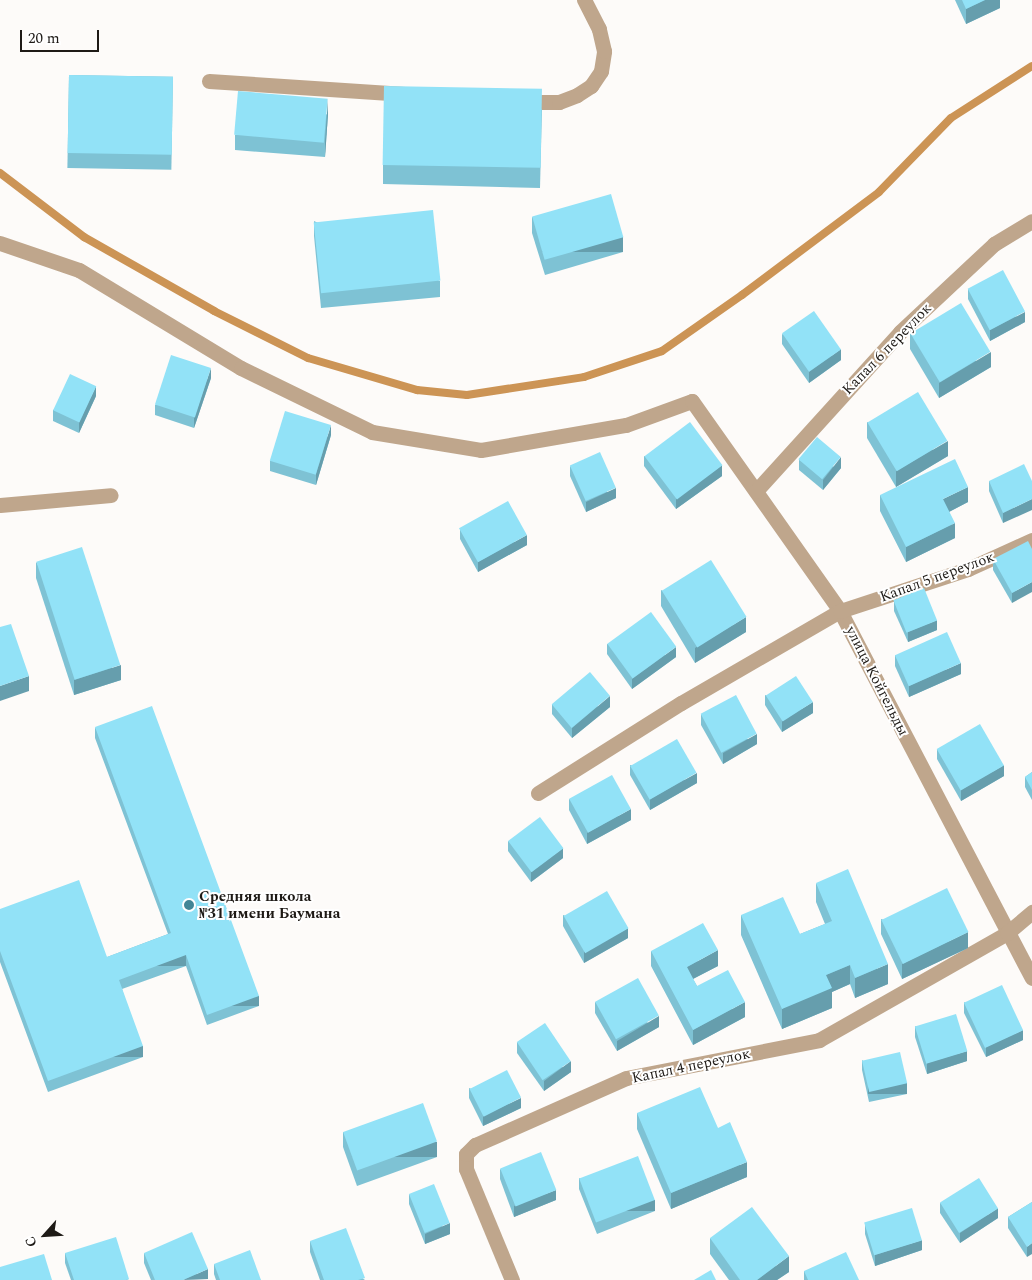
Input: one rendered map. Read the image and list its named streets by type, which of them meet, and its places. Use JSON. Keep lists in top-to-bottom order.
{
  "streets": {
    "street": [
      "Капал 6 переулок",
      "Капал 5 переулок",
      "улица Койгельды",
      "Капал 4 переулок"
    ]
  },
  "crossings": [
    ["Капал 6 переулок", "улица Койгельды"],
    ["Капал 5 переулок", "улица Койгельды"],
    ["улица Койгельды", "Капал 4 переулок"]
  ],
  "places": ["Средняя школа №31 имени Баумана"],
  "scale_bar": "20 m",
  "north": "bottom left"
}
